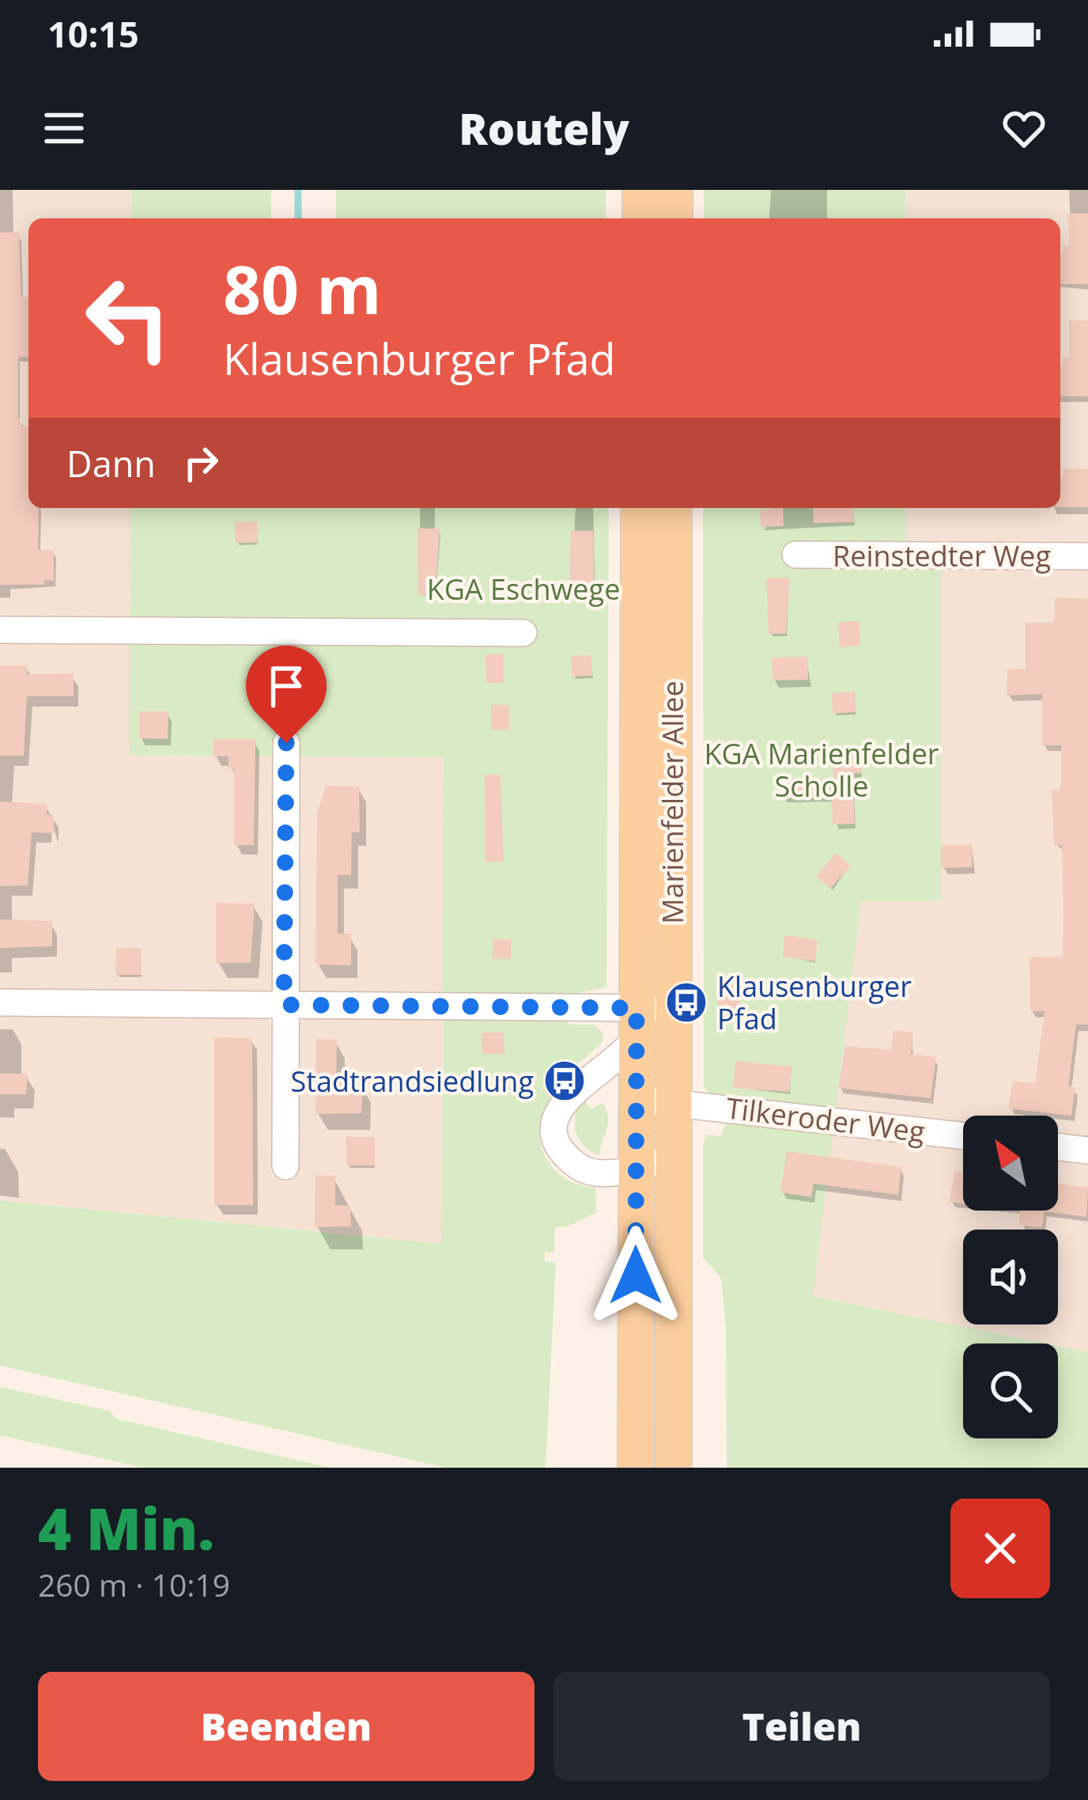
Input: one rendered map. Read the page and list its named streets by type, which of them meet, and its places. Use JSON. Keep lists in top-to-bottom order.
{
  "streets": {
    "main road": ["Marienfelder Allee"],
    "street": ["Reinstedter Weg", "Tilkeroder Weg"]
  },
  "crossings": [
    ["Marienfelder Allee", "Tilkeroder Weg"]
  ],
  "parks": ["KGA Eschwege", "KGA Marienfelder Scholle"],
  "places": {
    "bus stop": ["Klausenburger Pfad", "Stadtrandsiedlung"]
  },
  "north": "top left",
  "page": {
    "status": "10:15",
    "header": "Routely",
    "turn": ["80 m", "Klausenburger Pfad"],
    "then": "Dann",
    "heading": ["4 Min.", "260 m · 10:19"],
    "buttons": ["Beenden", "Teilen"]
  }
}
